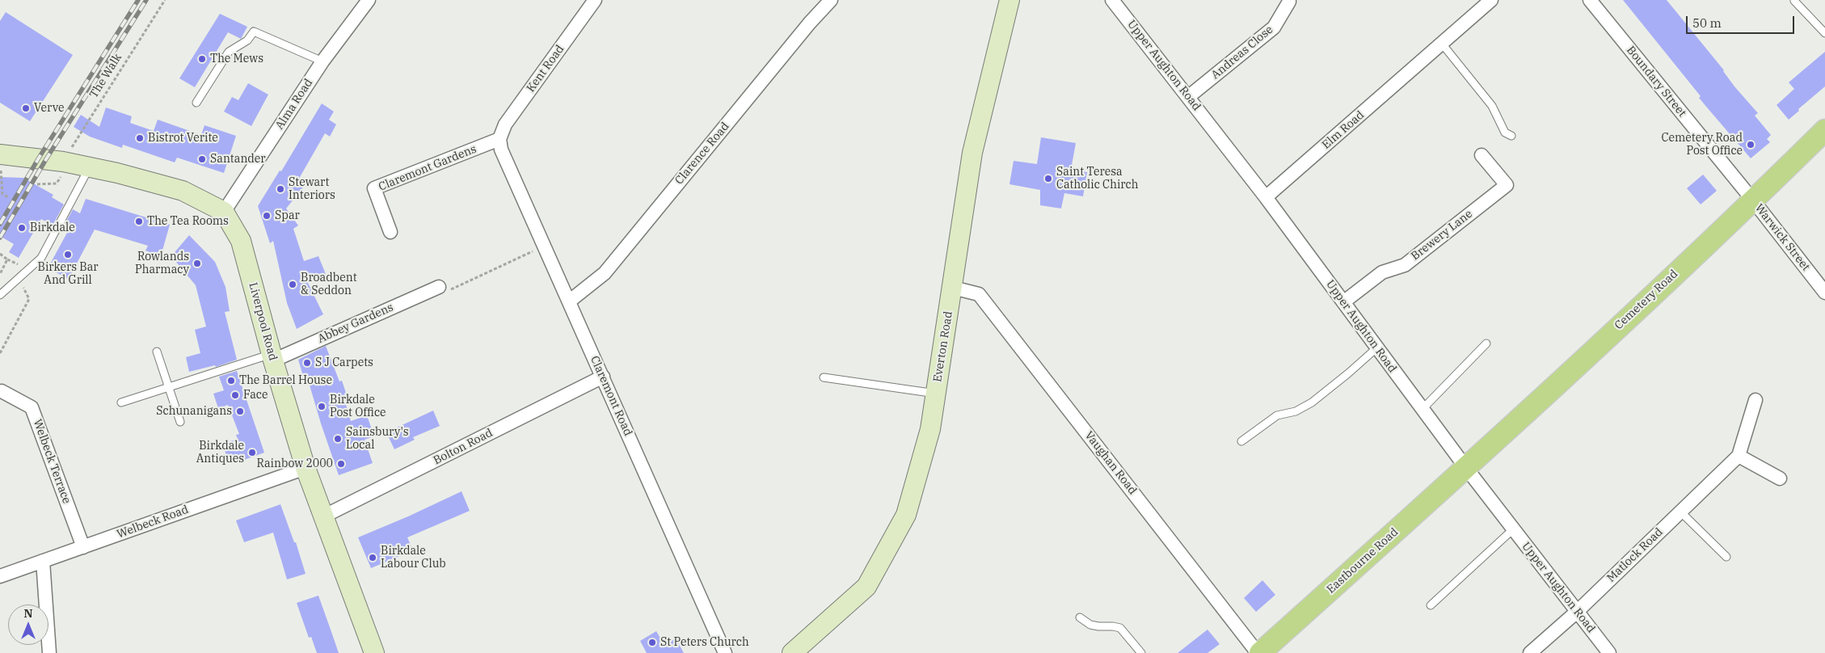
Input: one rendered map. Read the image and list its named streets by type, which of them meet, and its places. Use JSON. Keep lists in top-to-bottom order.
{
  "streets": {
    "main road": [
      "Cemetery Road",
      "Liverpool Road",
      "Everton Road",
      "Eastbourne Road"
    ],
    "street": [
      "Andreas Close",
      "Upper Aughton Road",
      "Kent Road",
      "Boundary Street",
      "Alma Road",
      "Elm Road",
      "Clarence Road",
      "Claremont Gardens",
      "Brewery Lane",
      "Warwick Street",
      "Abbey Gardens",
      "Claremont Road",
      "Bolton Road",
      "Welbeck Terrace",
      "Vaughan Road",
      "Welbeck Road",
      "Matlock Road"
    ],
    "path": ["The Walk"]
  },
  "crossings": [
    ["Andreas Close", "Upper Aughton Road"],
    ["Upper Aughton Road", "Elm Road"],
    ["Upper Aughton Road", "Brewery Lane"],
    ["Upper Aughton Road", "Cemetery Road"],
    ["Upper Aughton Road", "Matlock Road"],
    ["Upper Aughton Road", "Eastbourne Road"],
    ["Kent Road", "Claremont Gardens"],
    ["Kent Road", "Claremont Road"],
    ["Boundary Street", "Warwick Street"],
    ["Boundary Street", "Cemetery Road"],
    ["Alma Road", "Liverpool Road"],
    ["Clarence Road", "Claremont Road"],
    ["Claremont Gardens", "Claremont Road"],
    ["Warwick Street", "Cemetery Road"],
    ["Cemetery Road", "Eastbourne Road"],
    ["Liverpool Road", "Abbey Gardens"],
    ["Liverpool Road", "Bolton Road"],
    ["Liverpool Road", "Welbeck Road"],
    ["Everton Road", "Vaughan Road"],
    ["Claremont Road", "Bolton Road"],
    ["Welbeck Terrace", "Welbeck Road"],
    ["Vaughan Road", "Eastbourne Road"]
  ],
  "places": [
    "The Mews",
    "Verve",
    "Bistrot Verite",
    "Cemetery Road Post Office",
    "Santander",
    "Saint Teresa Catholic Chirch",
    "Stewart Interiors",
    "Spar",
    "The Tea Rooms",
    "Birkdale",
    "Birkers Bar And Grill",
    "Rowlands Pharmacy",
    "Broadbent & Seddon",
    "S J Carpets",
    "The Barrel House",
    "Face",
    "Birkdale Post Office",
    "Schunanigans",
    "Sainsbury's Local",
    "Birkdale Antiques",
    "Rainbow 2000",
    "Birkdale Labour Club",
    "St Peters Church"
  ],
  "scale_bar": "50 m",
  "north": "top"
}
